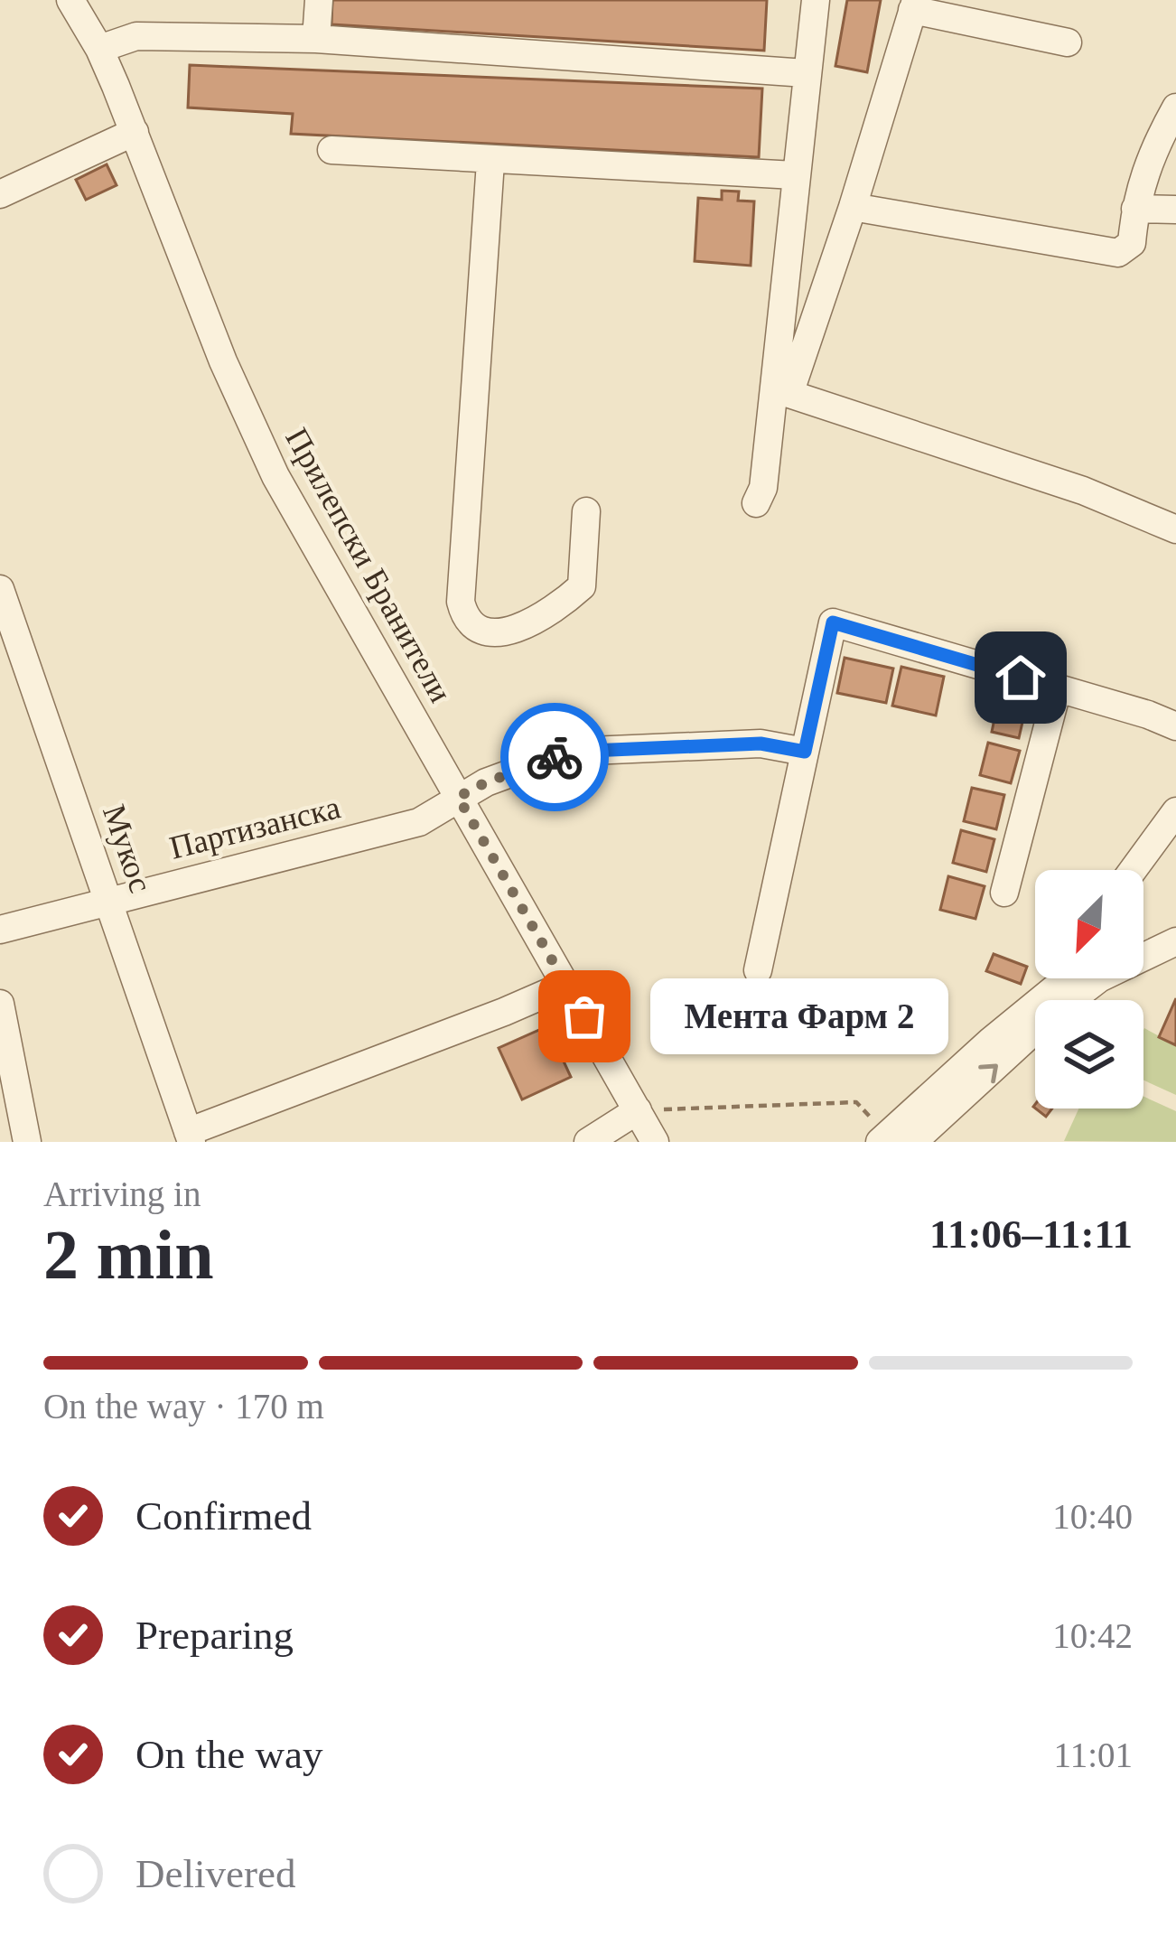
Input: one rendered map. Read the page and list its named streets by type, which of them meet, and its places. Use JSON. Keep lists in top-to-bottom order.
{
  "streets": {
    "street": ["Прилепски Бранители", "Партизанска", "Мукос"]
  },
  "crossings": [
    ["Прилепски Бранители", "Партизанска"],
    ["Прилепски Бранители", "Мукос"],
    ["Партизанска", "Мукос"]
  ],
  "places": ["Мента Фарм 2"],
  "north": "bottom left",
  "page": {
    "bubble": "Мента Фарм 2",
    "heading": ["2 min", "Arriving in", "11:06–11:11"],
    "bar": "On the way · 170 m",
    "list": [
      ["Confirmed", "10:40"],
      ["Preparing", "10:42"],
      ["On the way", "11:01"],
      "Delivered"
    ]
  }
}
